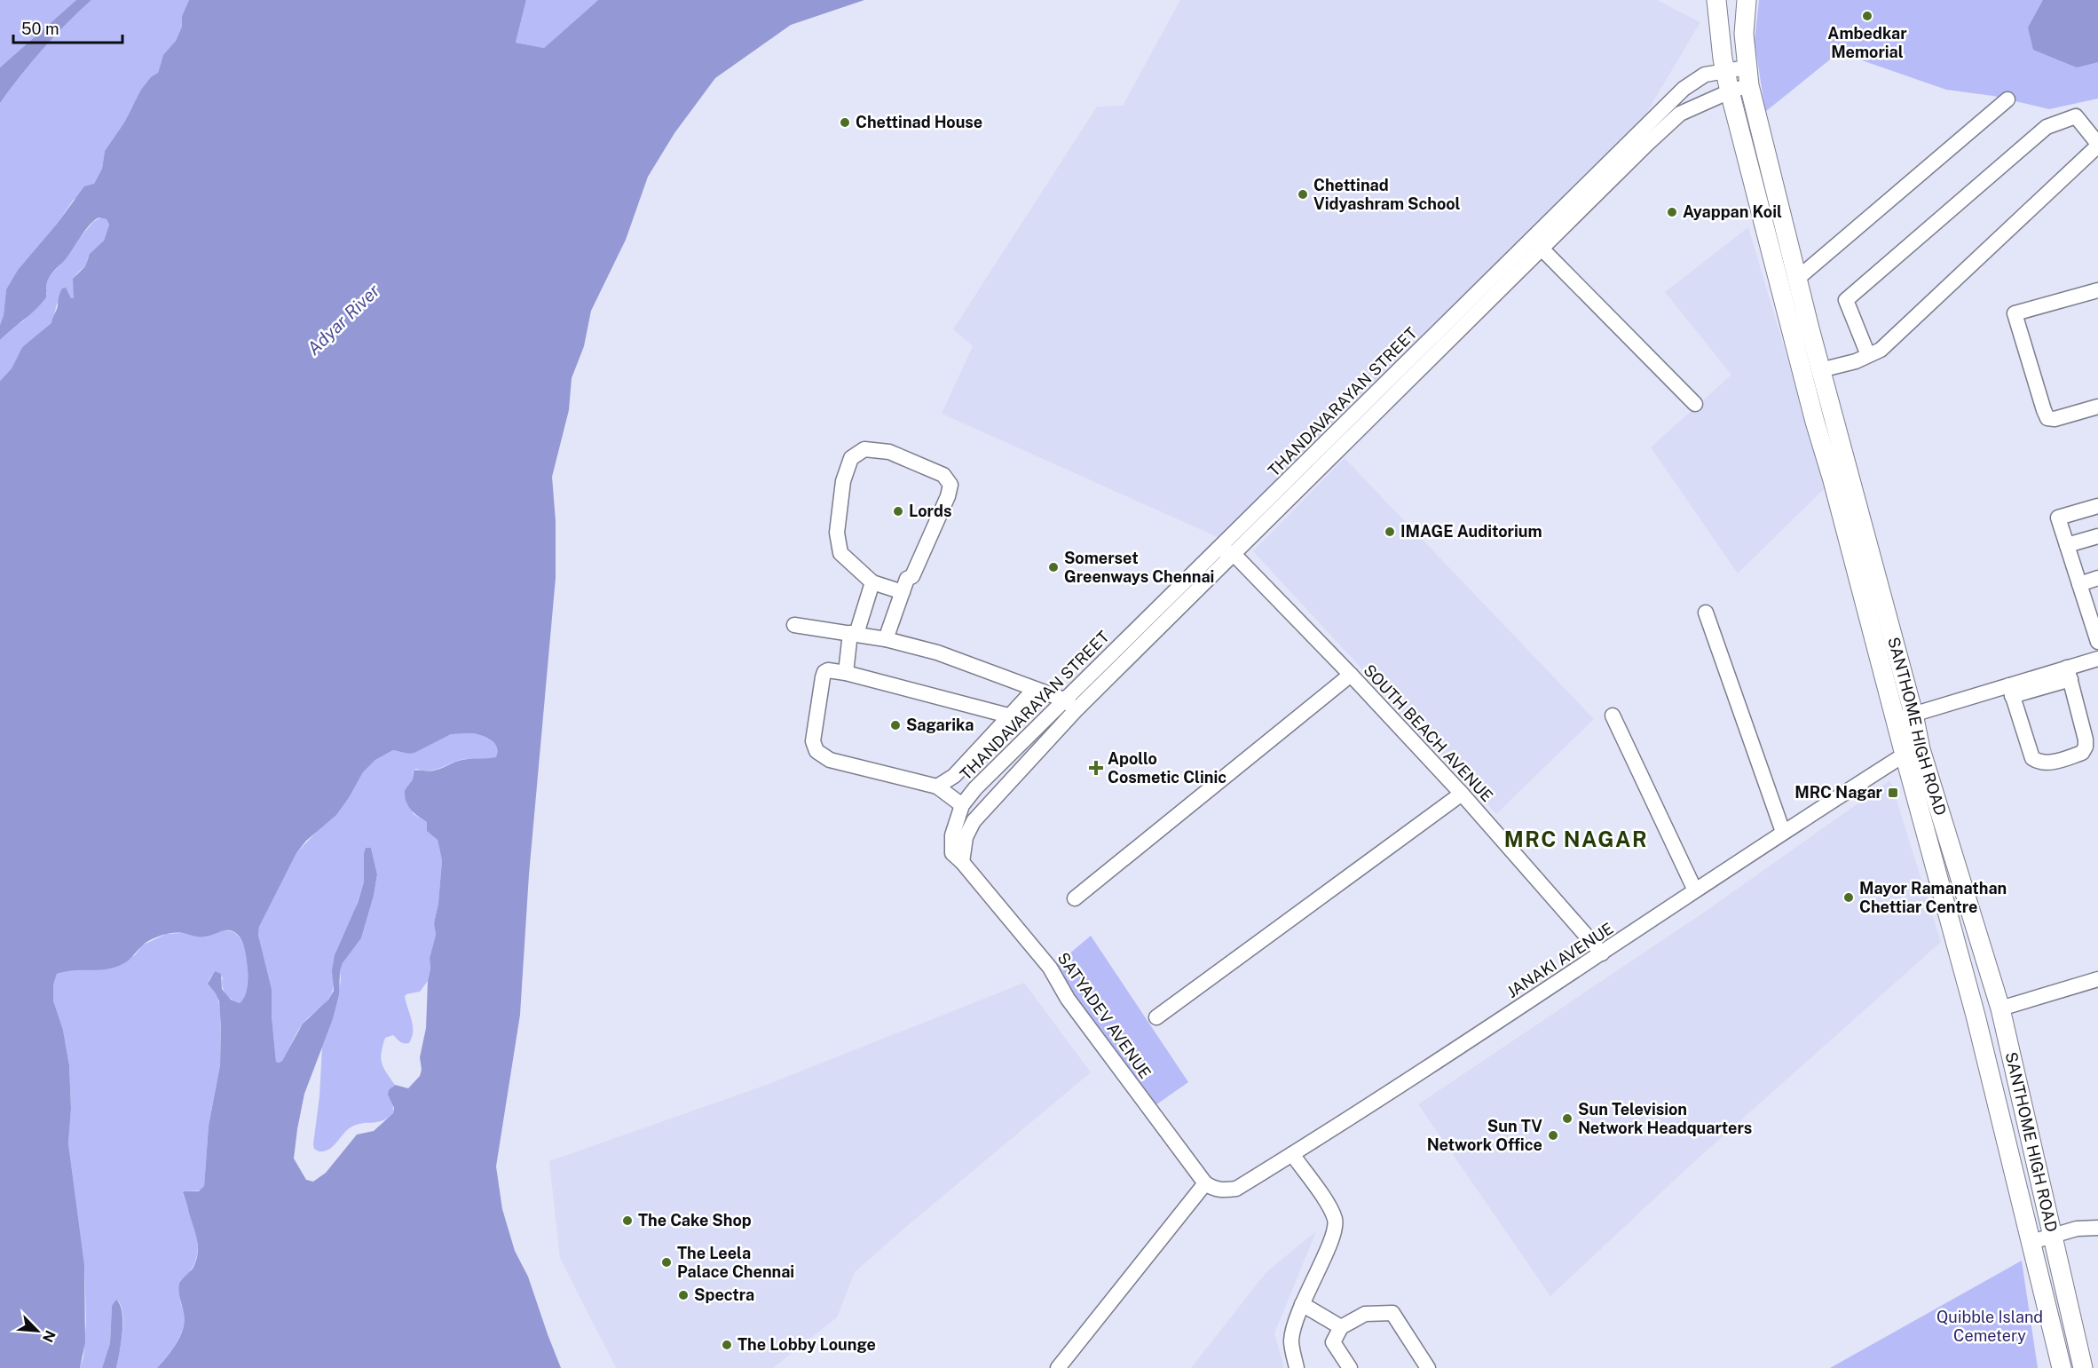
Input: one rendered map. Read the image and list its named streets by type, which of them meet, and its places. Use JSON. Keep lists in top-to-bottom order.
{
  "streets": {
    "main road": ["SANTHOME HIGH ROAD"],
    "street": [
      "THANDAVARAYAN STREET",
      "SOUTH BEACH AVENUE",
      "JANAKI AVENUE",
      "SATYADEV AVENUE"
    ]
  },
  "crossings": [
    ["THANDAVARAYAN STREET", "SANTHOME HIGH ROAD"],
    ["THANDAVARAYAN STREET", "SOUTH BEACH AVENUE"],
    ["THANDAVARAYAN STREET", "SATYADEV AVENUE"],
    ["SANTHOME HIGH ROAD", "JANAKI AVENUE"],
    ["SOUTH BEACH AVENUE", "JANAKI AVENUE"],
    ["JANAKI AVENUE", "SATYADEV AVENUE"]
  ],
  "districts": ["MRC NAGAR"],
  "water": ["Adyar River"],
  "parks": ["Quibble Island Cemetery"],
  "places": {
    "other": [
      "Ambedkar Memorial",
      "Chettinad House",
      "Chettinad Vidyashram School",
      "Ayappan Koil",
      "Lords",
      "IMAGE Auditorium",
      "Somerset Greenways Chennai",
      "Sagarika",
      "Mayor Ramanathan Chettiar Centre",
      "Sun Television Network Headquarters",
      "Sun TV Network Office",
      "The Cake Shop",
      "The Leela Palace Chennai",
      "Spectra",
      "The Lobby Lounge"
    ],
    "health": ["Apollo Cosmetic Clinic"],
    "transit": ["MRC Nagar"]
  },
  "scale_bar": "50 m",
  "north": "bottom right"
}
